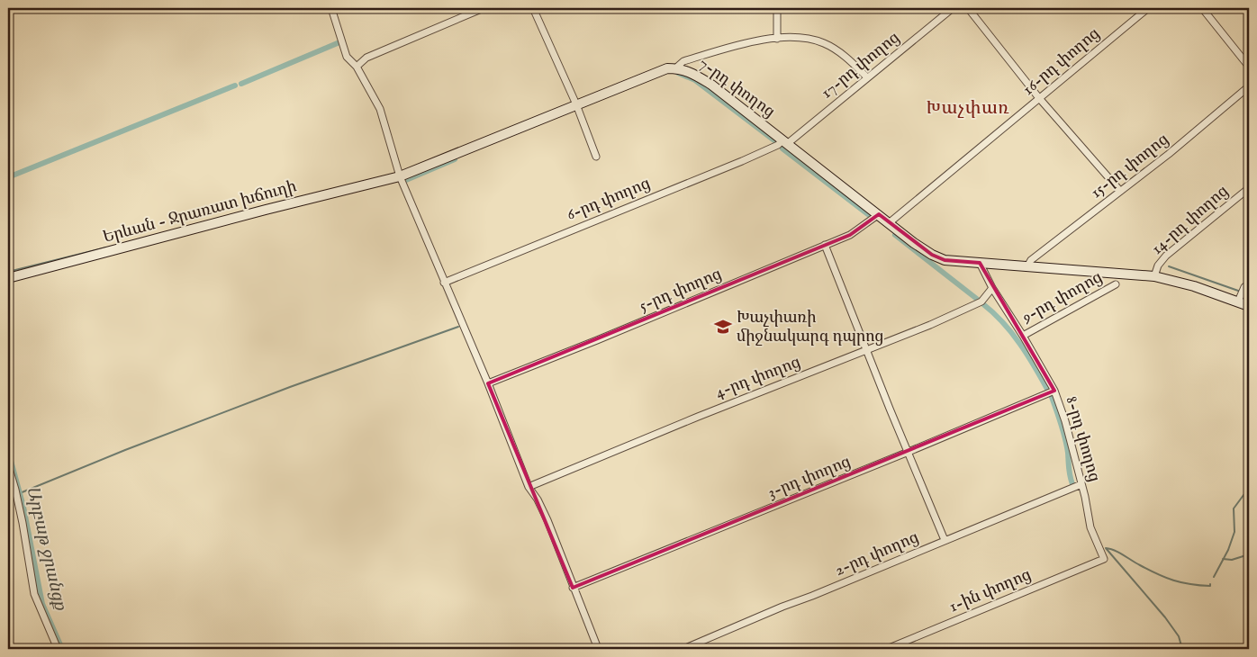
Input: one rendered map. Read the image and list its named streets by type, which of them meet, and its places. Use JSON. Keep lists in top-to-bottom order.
{
  "streets": {
    "main road": ["7-րդ փողոց", "Երևան - Ջրառատ խճուղի"],
    "street": [
      "16-րդ փողոց",
      "17-րդ փողոց",
      "15-րդ փողոց",
      "6-րդ փողոց",
      "14-րդ փողոց",
      "5-րդ փողոց",
      "9-րդ փողոց",
      "4-րդ փողոց",
      "8-րդ փողոց",
      "3-րդ փողոց",
      "2-րդ փողոց",
      "1-ին փողոց"
    ]
  },
  "crossings": [
    ["16-րդ փողոց", "7-րդ փողոց"],
    ["17-րդ փողոց", "7-րդ փողոց"],
    ["17-րդ փողոց", "6-րդ փողոց"],
    ["7-րդ փողոց", "6-րդ փողոց"],
    ["7-րդ փողոց", "Երևան - Ջրառատ խճուղի"],
    ["7-րդ փողոց", "5-րդ փողոց"],
    ["7-րդ փողոց", "8-րդ փողոց"],
    ["9-րդ փողոց", "8-րդ փողոց"],
    ["4-րդ փողոց", "8-րդ փողոց"],
    ["8-րդ փողոց", "3-րդ փողոց"],
    ["8-րդ փողոց", "2-րդ փողոց"],
    ["8-րդ փողոց", "1-ին փողոց"]
  ],
  "districts": ["Խաչփառ"],
  "water": ["Արբաթ ջրանցք"],
  "places": {
    "school or university": ["Խաչփառի միջնակարգ դպրոց"]
  }
}
